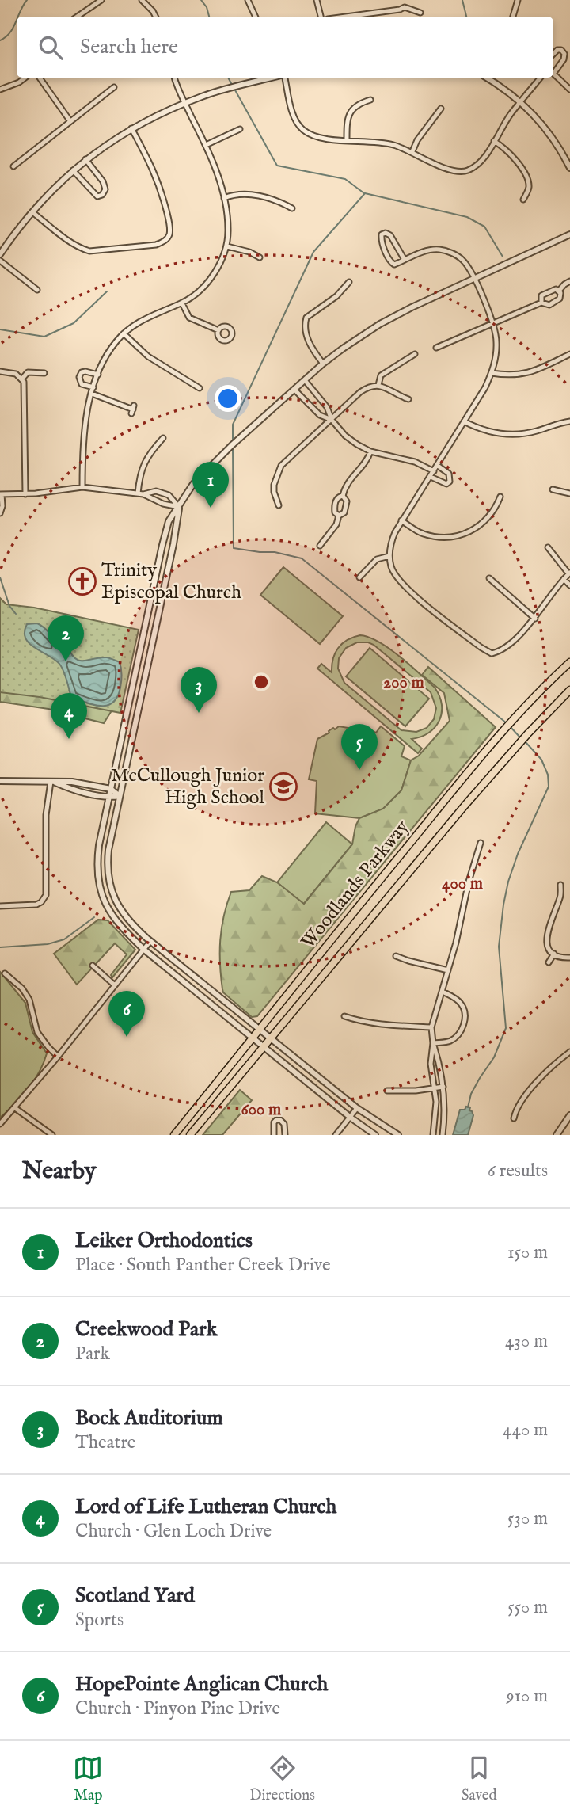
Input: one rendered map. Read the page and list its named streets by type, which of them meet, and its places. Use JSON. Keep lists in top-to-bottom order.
{
  "streets": {
    "main road": ["Woodlands Parkway"]
  },
  "places": {
    "church": ["Trinity Episcopal Church"],
    "school or university": ["McCullough Junior High School"]
  },
  "page": {
    "search": "Search here",
    "pins": [
      "1",
      "2",
      "3",
      "4",
      "5",
      "6"
    ],
    "heading": ["Nearby", "6 results"],
    "list": [
      {
        "mark": "1",
        "name": "Leiker Orthodontics",
        "note": "Place · South Panther Creek Drive",
        "value": "150 m"
      },
      {
        "mark": "2",
        "name": "Creekwood Park",
        "note": "Park",
        "value": "430 m"
      },
      {
        "mark": "3",
        "name": "Bock Auditorium",
        "note": "Theatre",
        "value": "440 m"
      },
      {
        "mark": "4",
        "name": "Lord of Life Lutheran Church",
        "note": "Church · Glen Loch Drive",
        "value": "530 m"
      },
      {
        "mark": "5",
        "name": "Scotland Yard",
        "note": "Sports",
        "value": "550 m"
      },
      {
        "mark": "6",
        "name": "HopePointe Anglican Church",
        "note": "Church · Pinyon Pine Drive",
        "value": "910 m"
      }
    ],
    "nav": ["Map", "Directions", "Saved"]
  },
  "rings": ["200 m", "400 m", "600 m"]
}
